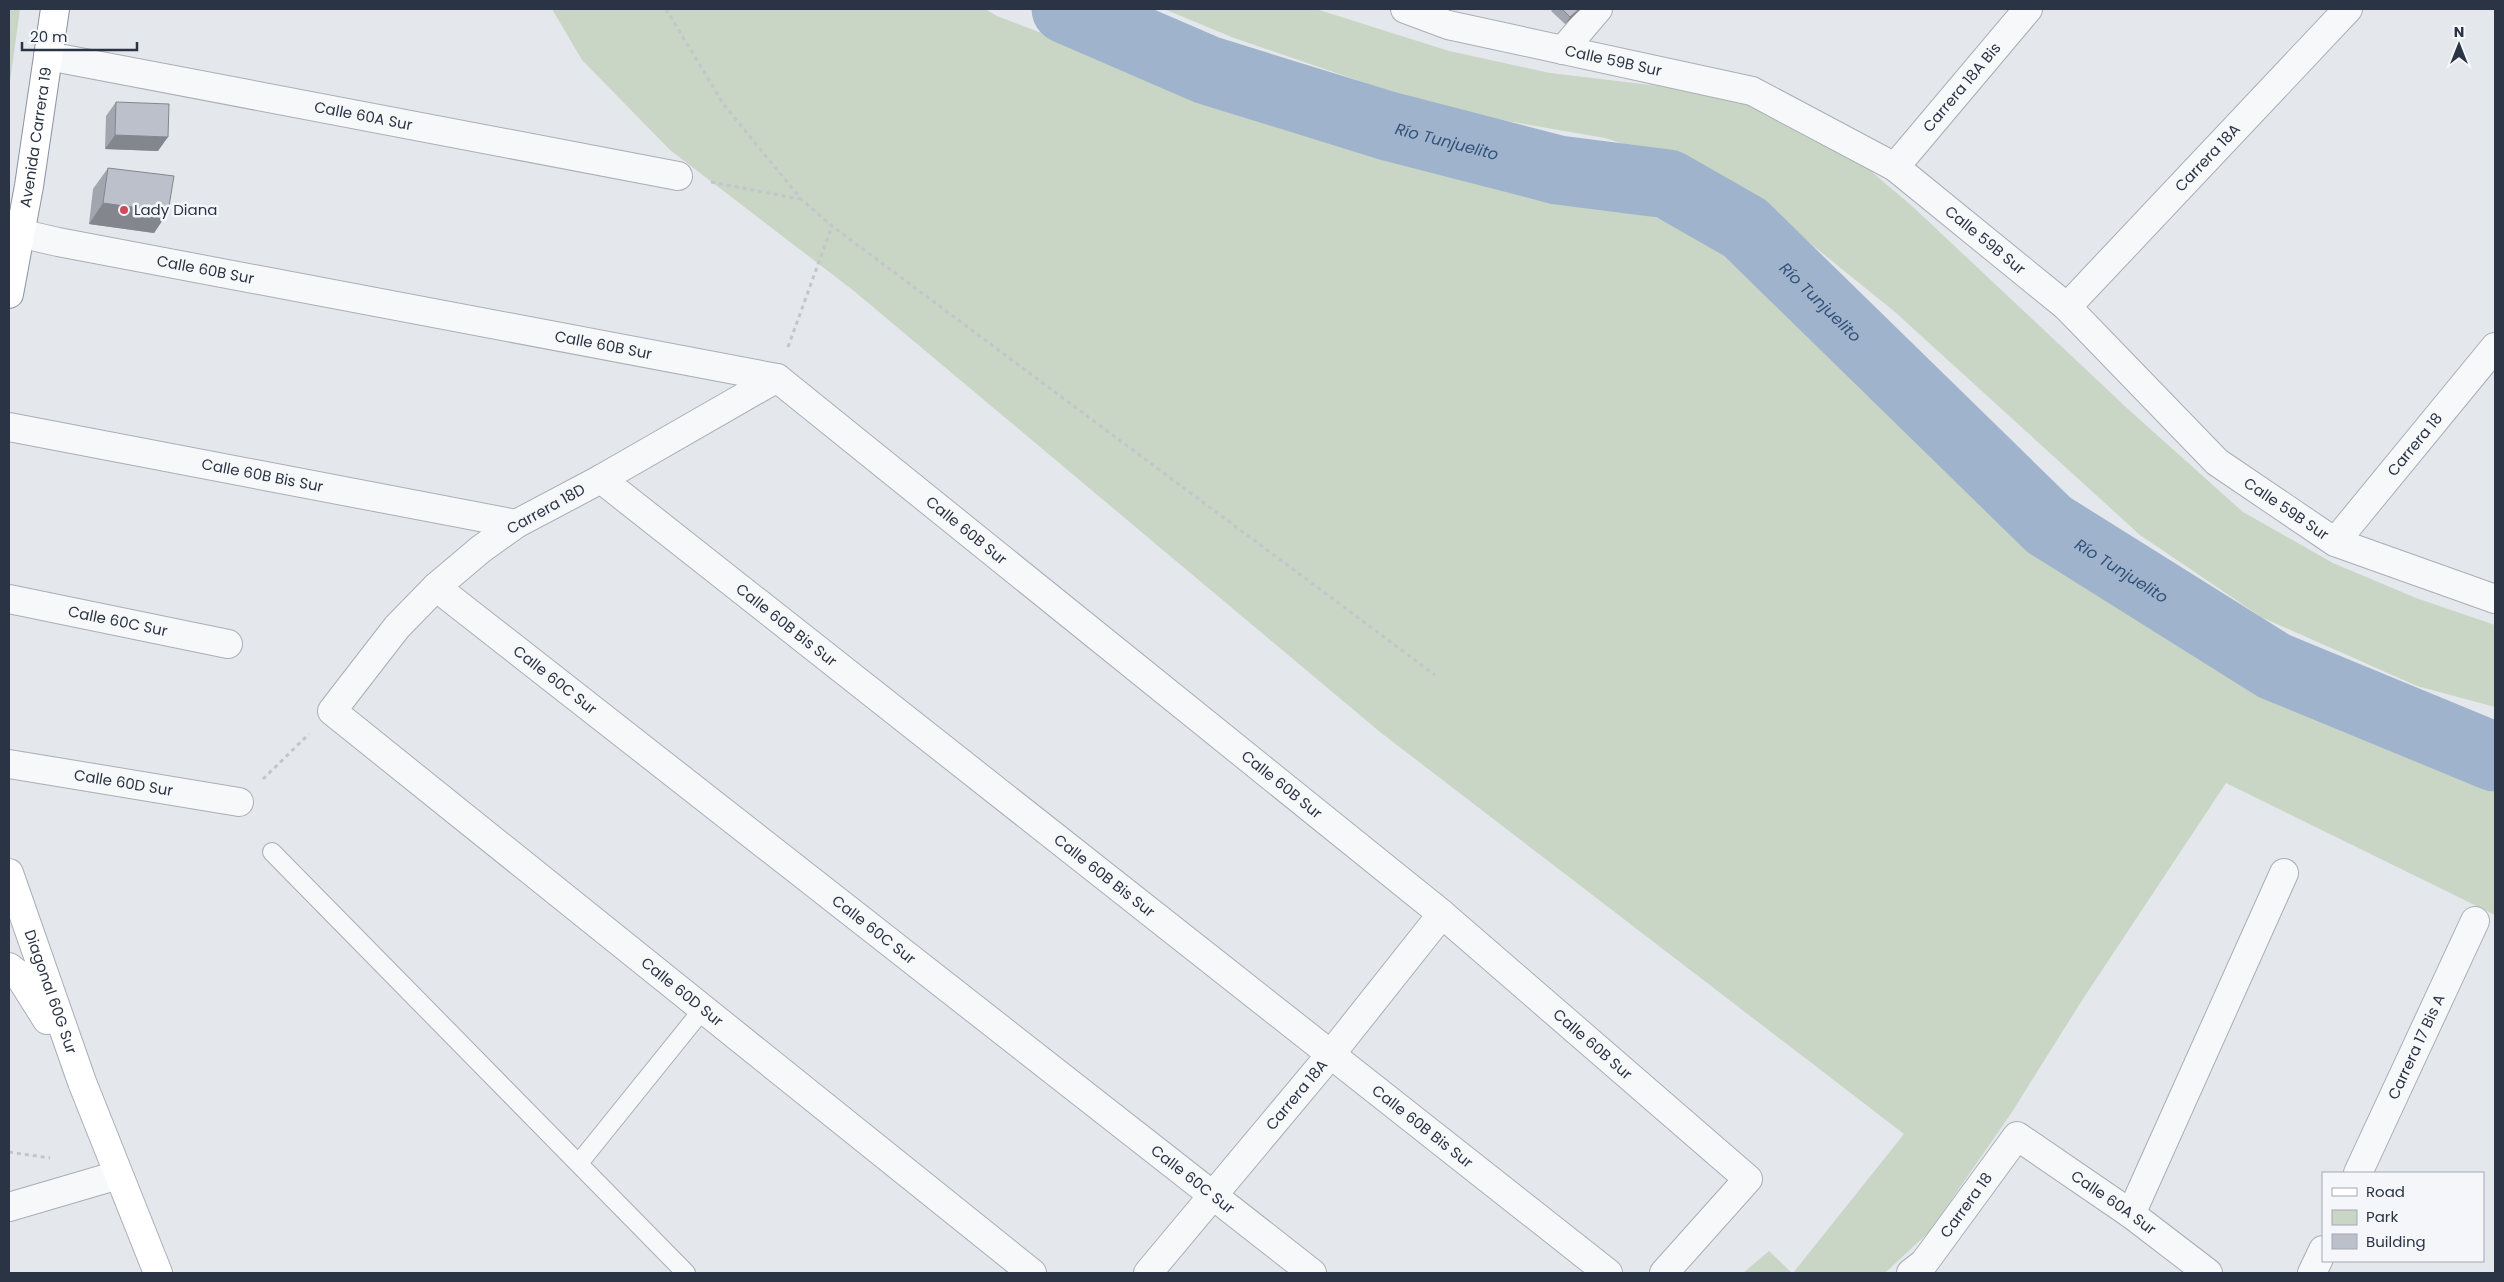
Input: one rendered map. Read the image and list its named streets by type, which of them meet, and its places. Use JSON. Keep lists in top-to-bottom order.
{
  "streets": {
    "main road": ["Avenida Carrera 19", "Diagonal 60G Sur"],
    "street": [
      "Calle 59B Sur",
      "Carrera 18A Bis",
      "Calle 60A Sur",
      "Carrera 18A",
      "Calle 60B Sur",
      "Carrera 18",
      "Calle 60B Bis Sur",
      "Carrera 18D",
      "Calle 60C Sur",
      "Calle 60D Sur",
      "Carrera 17 Bis A"
    ]
  },
  "crossings": [
    ["Calle 59B Sur", "Carrera 18A Bis"],
    ["Calle 59B Sur", "Carrera 18A"],
    ["Calle 59B Sur", "Carrera 18"],
    ["Calle 60A Sur", "Avenida Carrera 19"],
    ["Calle 60A Sur", "Carrera 18"],
    ["Avenida Carrera 19", "Calle 60B Sur"],
    ["Carrera 18A", "Calle 60B Sur"],
    ["Carrera 18A", "Calle 60B Bis Sur"],
    ["Carrera 18A", "Calle 60C Sur"],
    ["Calle 60B Sur", "Carrera 18D"],
    ["Calle 60B Bis Sur", "Carrera 18D"],
    ["Carrera 18D", "Calle 60C Sur"],
    ["Carrera 18D", "Calle 60D Sur"]
  ],
  "water": ["Río Tunjuelito"],
  "places": ["Lady Diana"],
  "legend": ["Road", "Park", "Building"],
  "scale_bar": "20 m",
  "north": "top"
}
